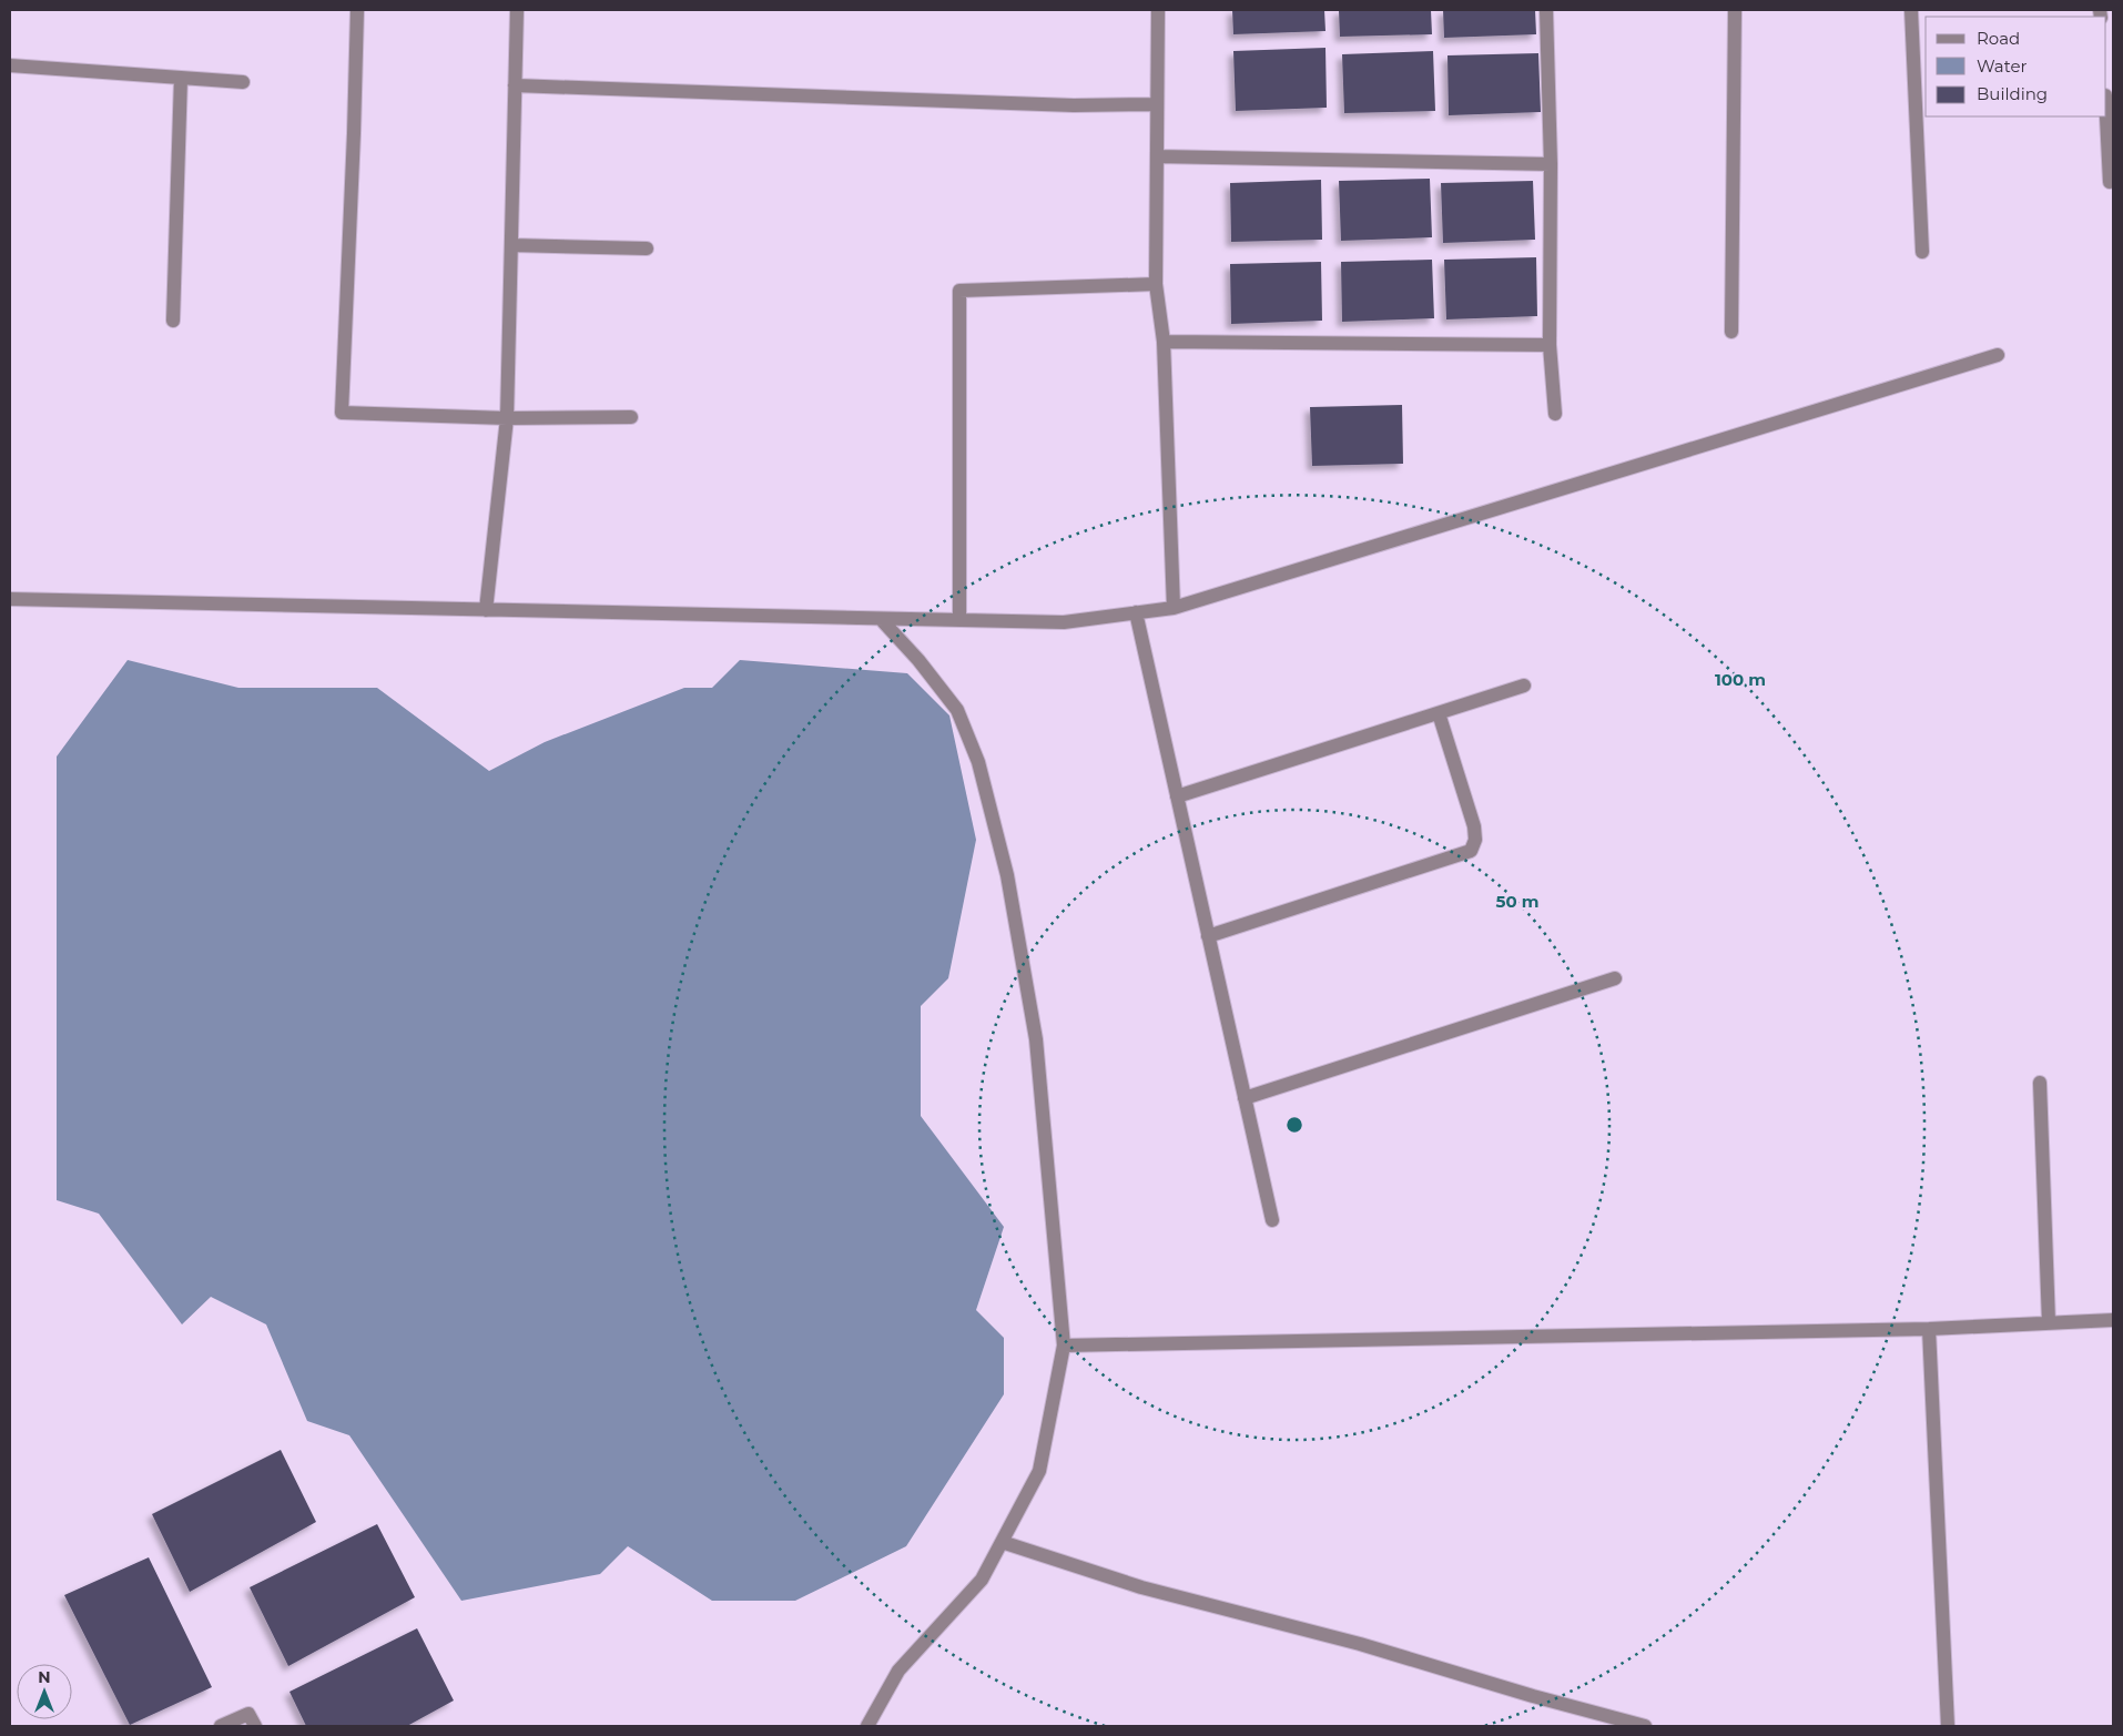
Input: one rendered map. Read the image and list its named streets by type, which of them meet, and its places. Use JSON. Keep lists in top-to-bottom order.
{
  "legend": ["Road", "Water", "Building"],
  "north": "top",
  "rings": ["100 m", "50 m"]
}
